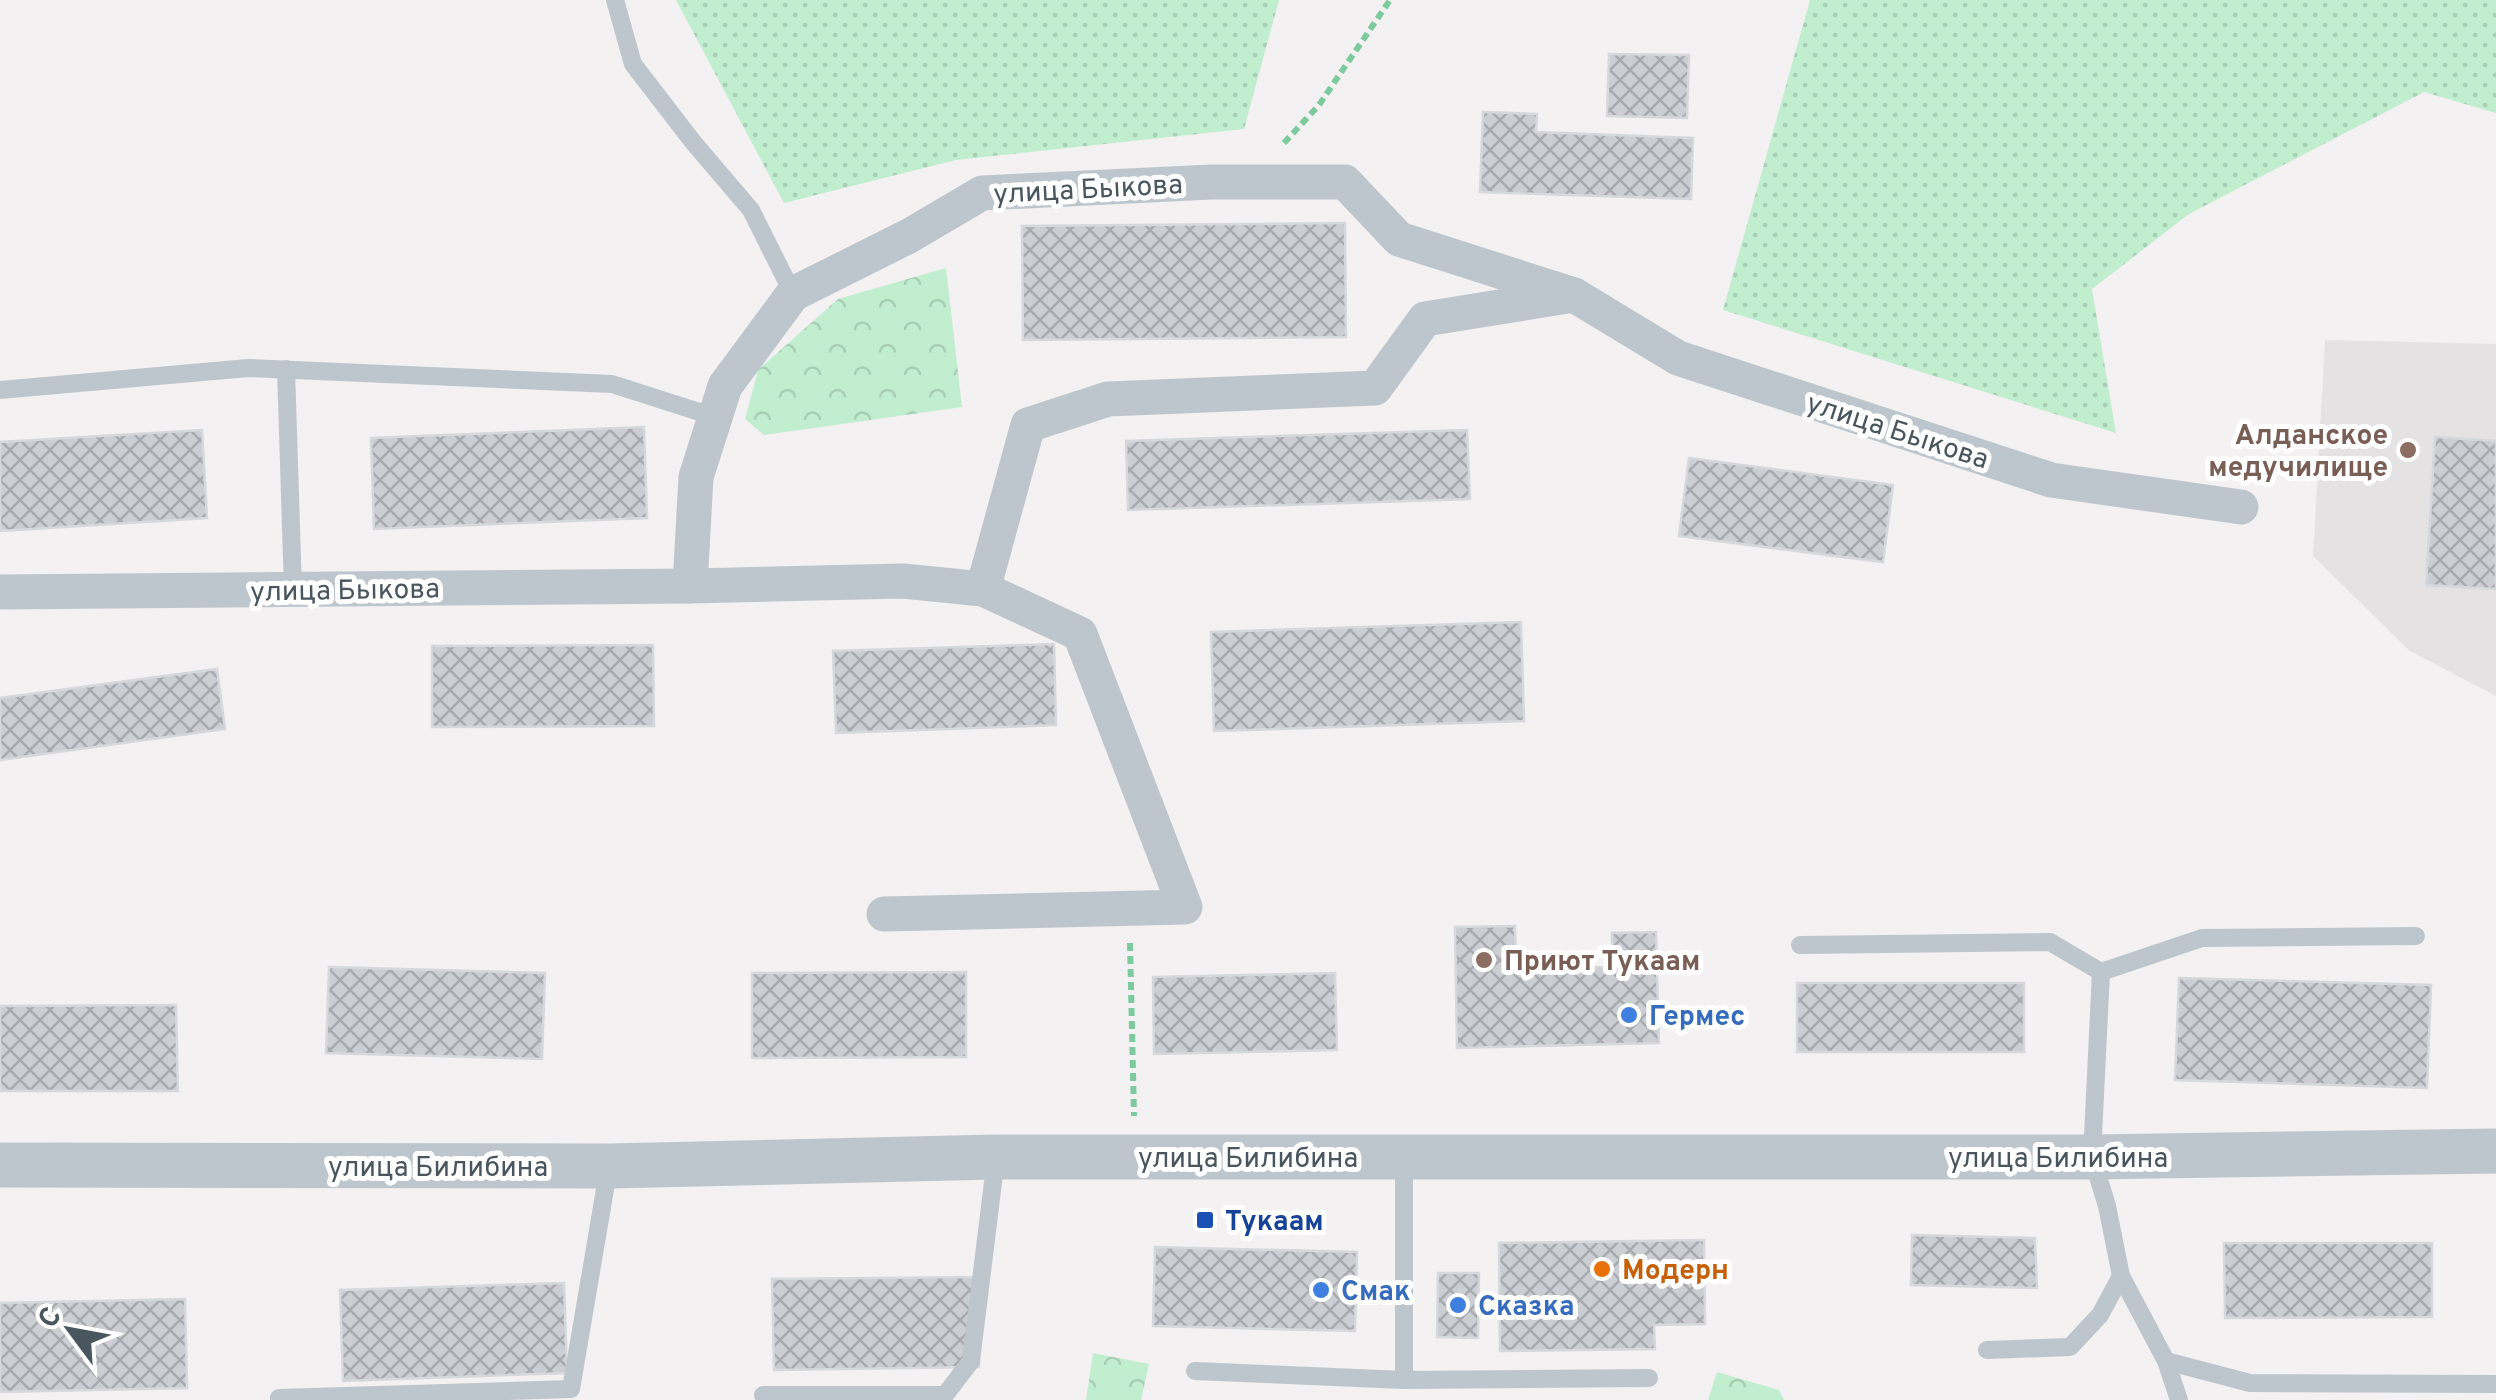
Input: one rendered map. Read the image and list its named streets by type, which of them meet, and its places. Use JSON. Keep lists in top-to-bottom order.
{
  "streets": {
    "street": ["улица Быкова", "улица Билибина"]
  },
  "places": {
    "other": [
      "Алданское медучилище",
      "Приют Тукаам",
      "Гермес",
      "Модерн",
      "Смак",
      "Сказка"
    ],
    "transit": ["Тукаам"]
  },
  "north": "top left"
}
